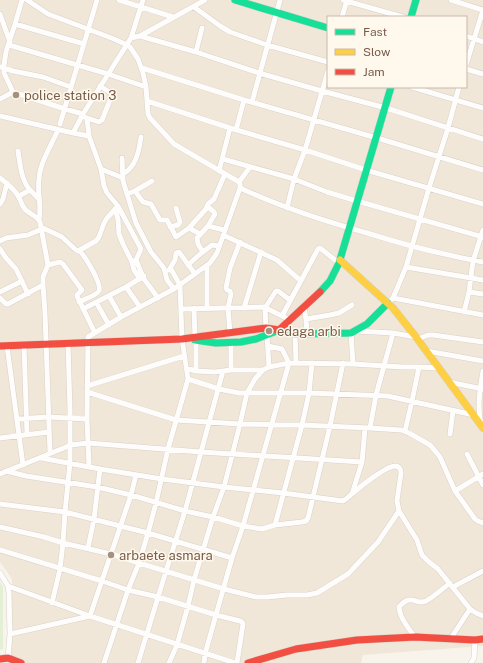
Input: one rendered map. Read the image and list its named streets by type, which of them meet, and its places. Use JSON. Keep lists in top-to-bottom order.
{
  "places": ["police station 3", "edaga arbi", "arbaete asmara"],
  "legend": ["Fast", "Slow", "Jam"]
}
